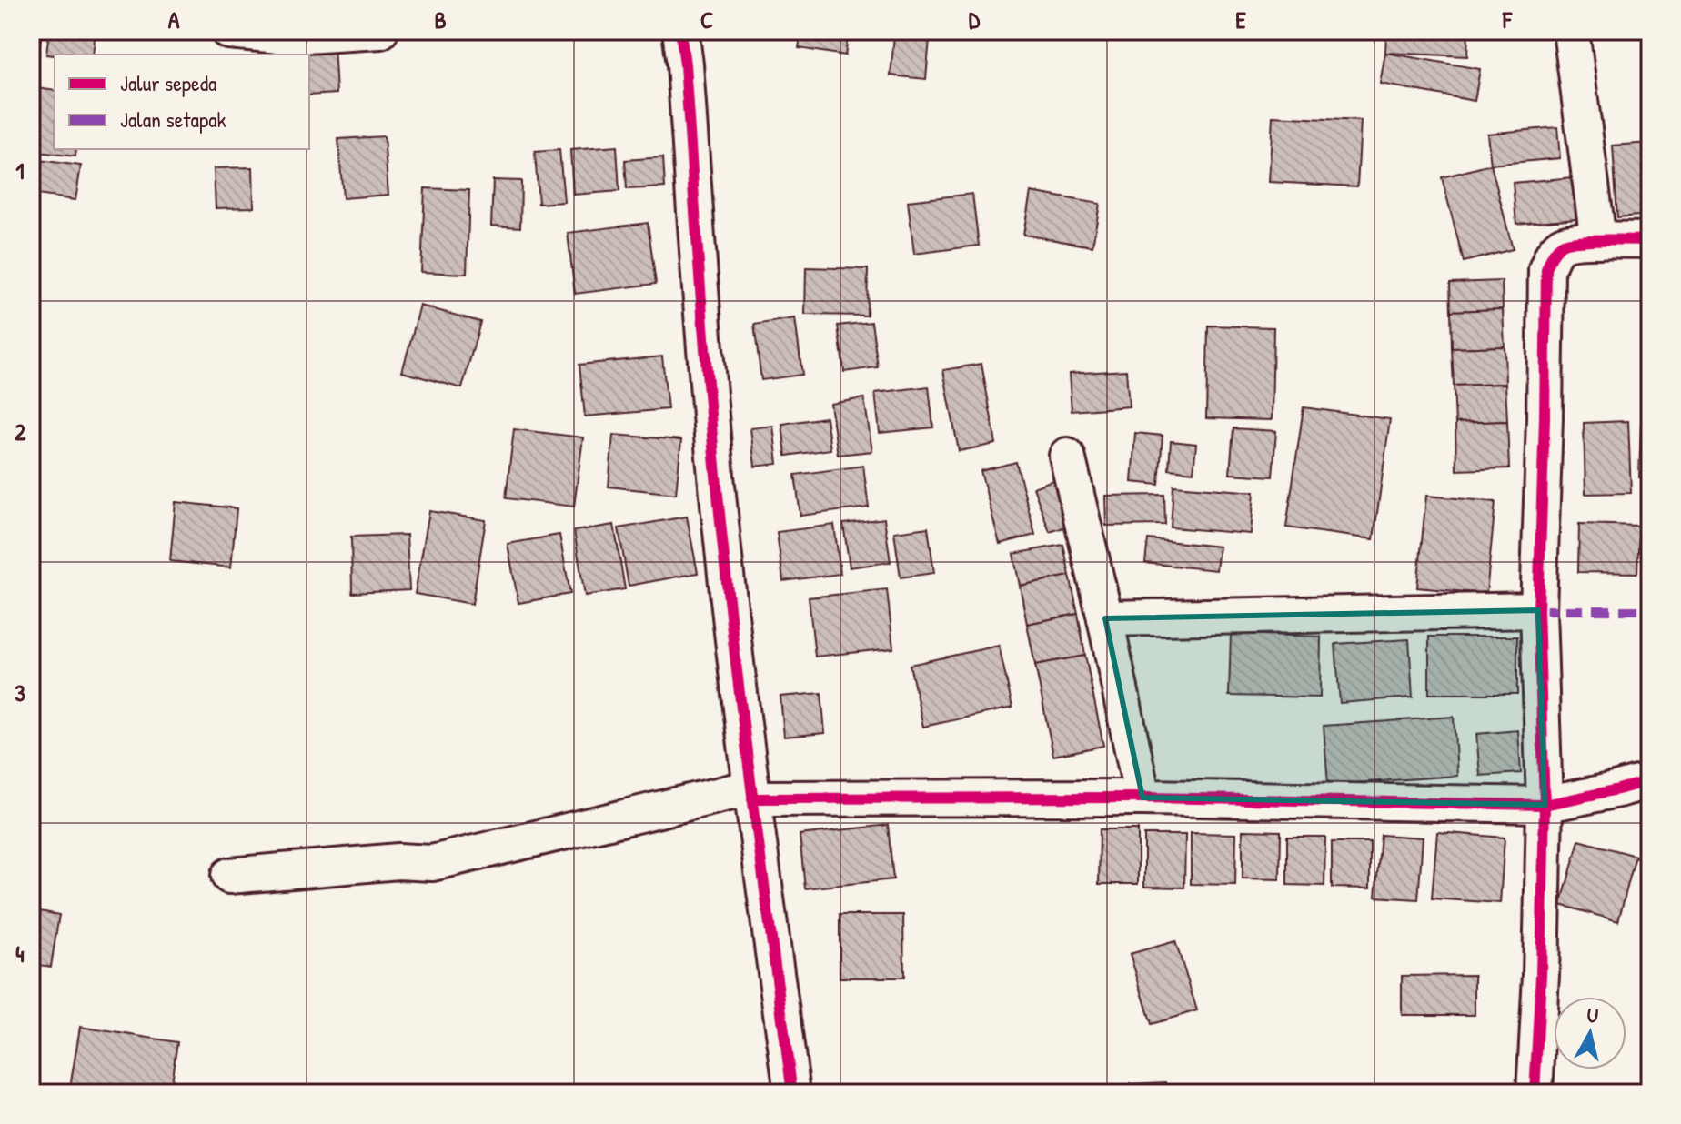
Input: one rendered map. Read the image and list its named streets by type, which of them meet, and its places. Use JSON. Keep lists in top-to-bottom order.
{
  "legend": ["Jalur sepeda", "Jalan setapak"],
  "north": "top",
  "grid": {
    "columns": [
      "A",
      "B",
      "C",
      "D",
      "E",
      "F"
    ],
    "rows": [
      "1",
      "2",
      "3",
      "4"
    ]
  }
}
